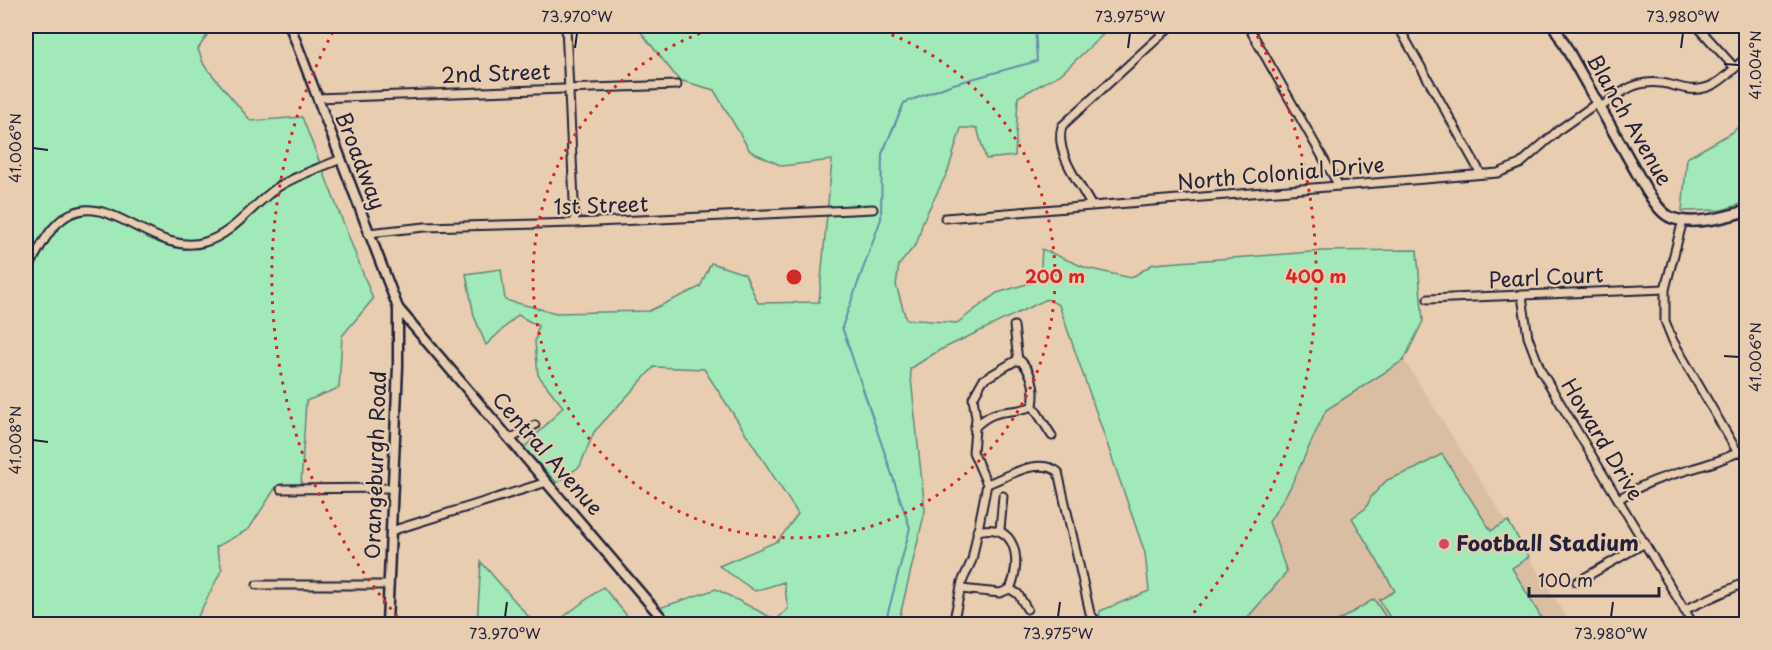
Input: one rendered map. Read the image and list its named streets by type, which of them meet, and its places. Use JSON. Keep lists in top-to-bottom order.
{
  "streets": {
    "main road": ["Blanch Avenue"],
    "street": [
      "2nd Street",
      "Broadway",
      "North Colonial Drive",
      "1st Street",
      "Pearl Court",
      "Howard Drive",
      "Central Avenue",
      "Orangeburgh Road"
    ]
  },
  "crossings": [
    ["2nd Street", "Broadway"],
    ["Blanch Avenue", "North Colonial Drive"],
    ["Broadway", "1st Street"],
    ["Broadway", "Central Avenue"],
    ["Broadway", "Orangeburgh Road"],
    ["Pearl Court", "Howard Drive"],
    ["Central Avenue", "Orangeburgh Road"]
  ],
  "places": ["Football Stadium"],
  "scale_bar": "100 m",
  "coordinates": [
    "73.970°W",
    "73.975°W",
    "73.980°W",
    "41.004°N",
    "41.006°N",
    "41.008°N"
  ],
  "rings": ["200 m", "400 m"]
}
